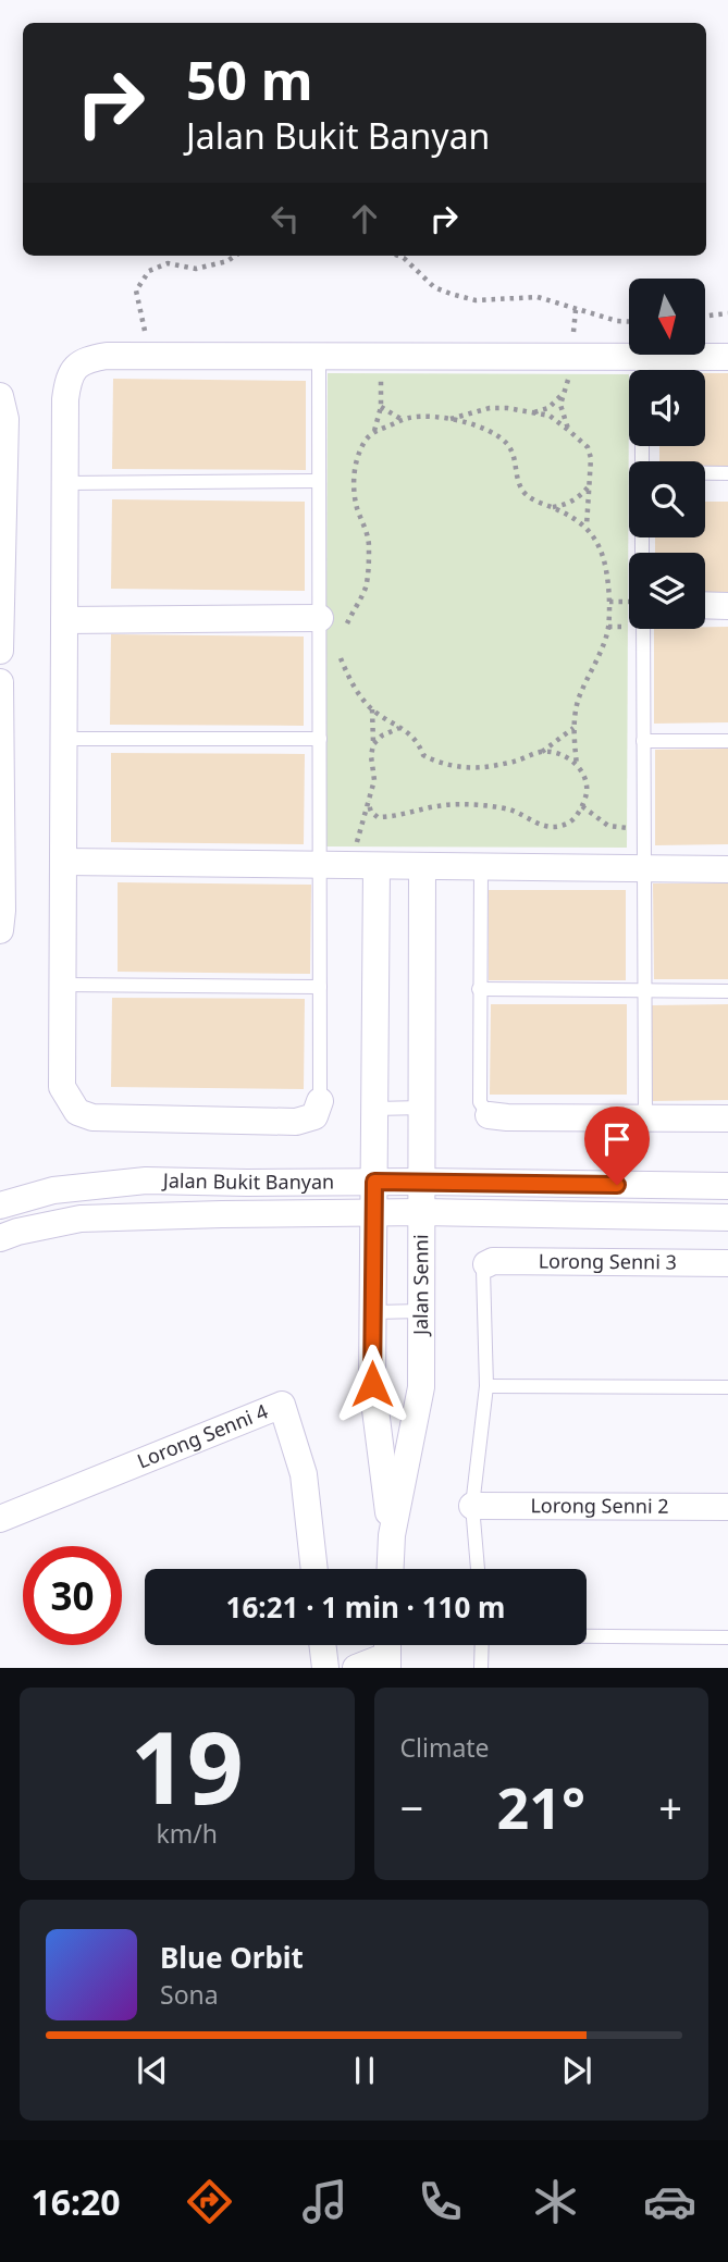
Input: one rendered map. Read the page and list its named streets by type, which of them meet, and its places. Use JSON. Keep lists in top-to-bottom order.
{
  "streets": {
    "street": [
      "Jalan Bukit Banyan",
      "Lorong Senni 3",
      "Jalan Senni",
      "Lorong Senni 4",
      "Lorong Senni 2"
    ]
  },
  "crossings": [
    ["Jalan Bukit Banyan", "Jalan Senni"]
  ],
  "north": "bottom",
  "page": {
    "turn": ["50 m", "Jalan Bukit Banyan"],
    "limit": "30",
    "trip": "16:21 · 1 min · 110 m",
    "tile": [
      ["19", "km/h"],
      "Climate"
    ],
    "heat": ["−", "21°", "+"],
    "song": ["Blue Orbit", "Sona"],
    "tabs": "16:20"
  }
}
